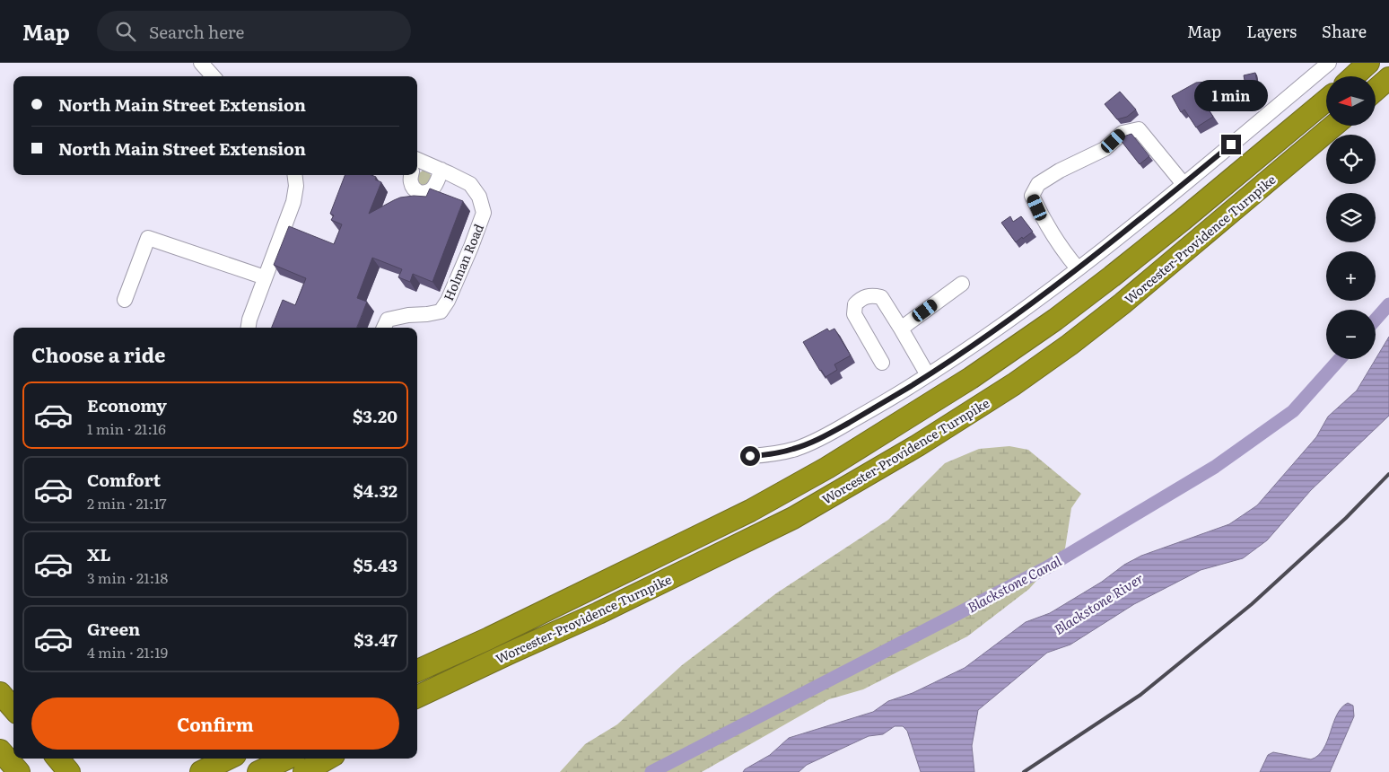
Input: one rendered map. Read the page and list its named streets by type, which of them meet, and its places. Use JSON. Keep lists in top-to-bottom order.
{
  "streets": {
    "highway": ["Worcester-Providence Turnpike"],
    "street": ["Holman Road"]
  },
  "water": ["Blackstone Canal", "Blackstone River"],
  "north": "left",
  "page": {
    "header": "Map",
    "search": "Search here",
    "nav": ["Map", "Layers", "Share"],
    "map_buttons": ["+", "−"],
    "banner": ["North Main Street Extension", "North Main Street Extension"],
    "bubble": "1 min",
    "heading": "Choose a ride",
    "list": [
      {
        "name": "Economy",
        "note": "1 min · 21:16",
        "value": "$3.20"
      },
      {
        "name": "Comfort",
        "note": "2 min · 21:17",
        "value": "$4.32"
      },
      {
        "name": "XL",
        "note": "3 min · 21:18",
        "value": "$5.43"
      },
      {
        "name": "Green",
        "note": "4 min · 21:19",
        "value": "$3.47"
      }
    ],
    "buttons": "Confirm"
  }
}
